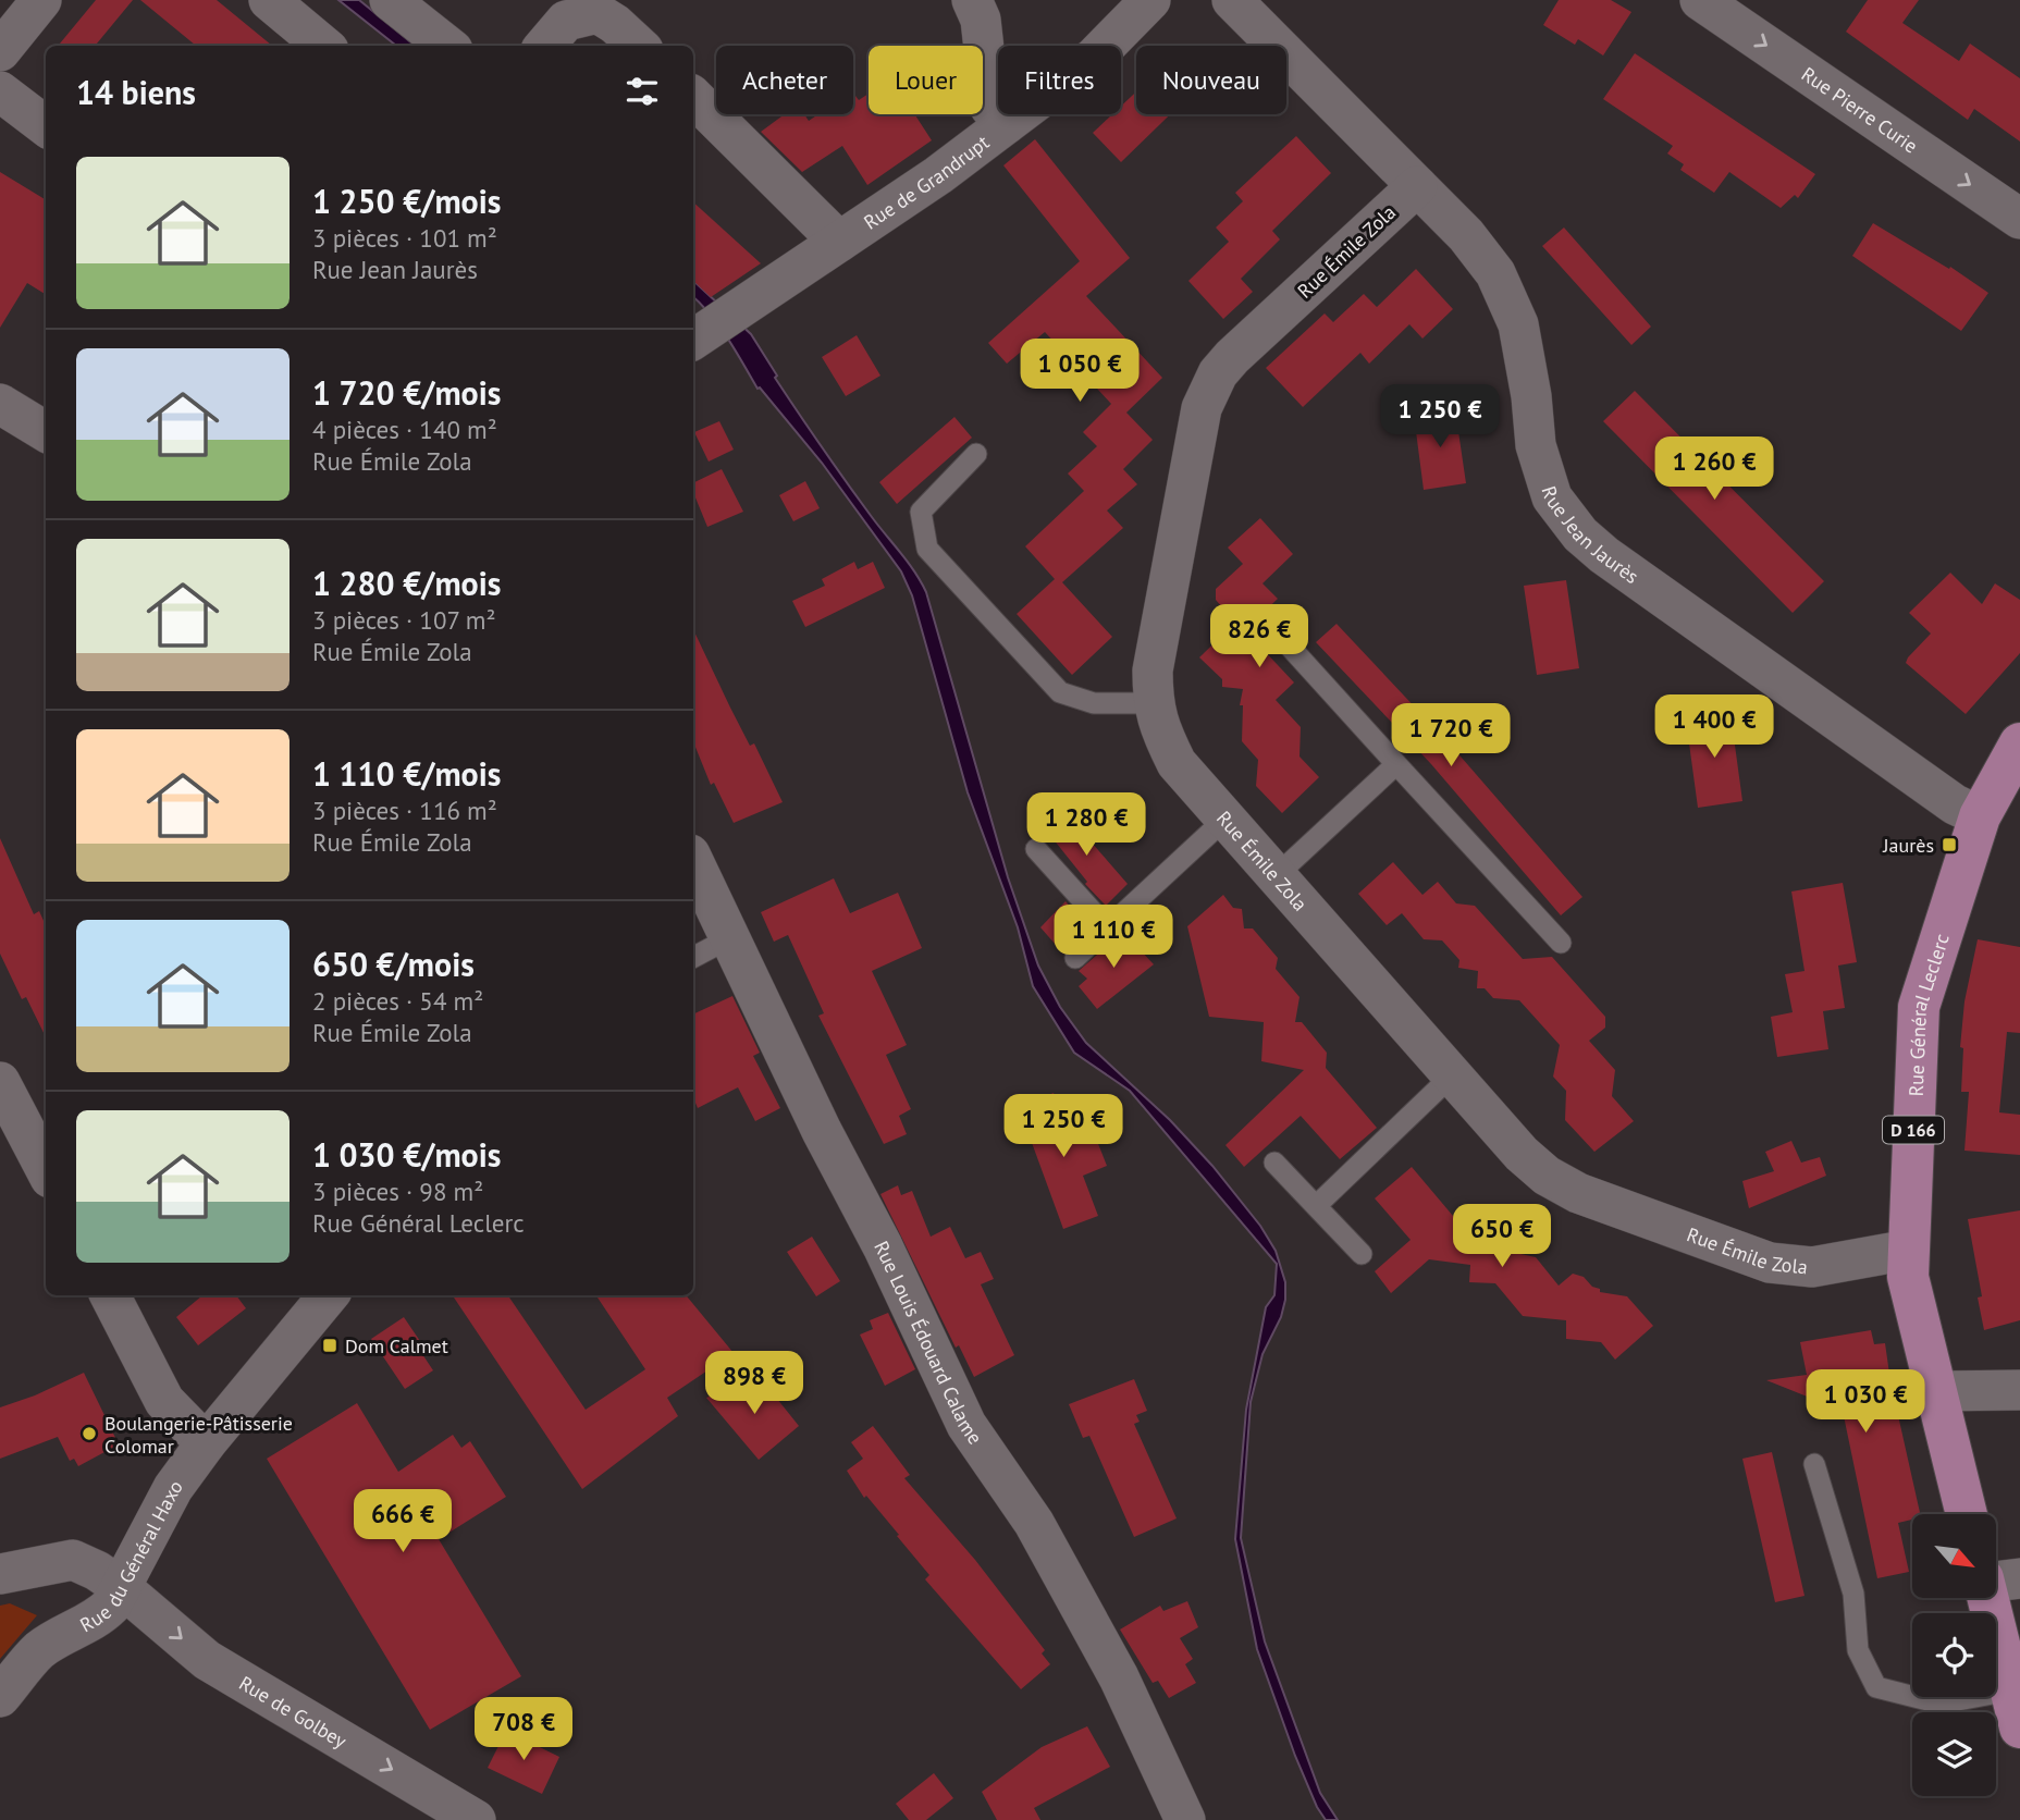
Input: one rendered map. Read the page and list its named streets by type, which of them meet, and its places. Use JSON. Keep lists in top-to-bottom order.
{
  "streets": {
    "main road": ["Rue Général Leclerc", "D 166"],
    "street": [
      "Rue Pierre Curie",
      "Rue de Grandrupt",
      "Rue Émile Zola",
      "Rue Jean Jaurès",
      "Rue Louis Édouard Calame",
      "Rue du Général Haxo",
      "Rue de Golbey"
    ]
  },
  "crossings": [
    ["Rue Émile Zola", "Rue Jean Jaurès"],
    ["Rue Émile Zola", "Rue Général Leclerc"],
    ["Rue Jean Jaurès", "Rue Général Leclerc"],
    ["Rue du Général Haxo", "Rue de Golbey"]
  ],
  "one_way": ["Rue Pierre Curie", "Rue de Golbey"],
  "places": {
    "transit": ["Jaurès", "Dom Calmet"],
    "other": ["Boulangerie-Pâtisserie Colomar"]
  },
  "north": "bottom right",
  "page": {
    "chip": [
      "Acheter",
      "Louer",
      "Filtres",
      "Nouveau"
    ],
    "heading": "14 biens",
    "list": [
      {
        "name": "1 250 €/mois",
        "note": "3 pièces · 101 m² · Rue Jean Jaurès"
      },
      {
        "name": "1 720 €/mois",
        "note": "4 pièces · 140 m² · Rue Émile Zola"
      },
      {
        "name": "1 280 €/mois",
        "note": "3 pièces · 107 m² · Rue Émile Zola"
      },
      {
        "name": "1 110 €/mois",
        "note": "3 pièces · 116 m² · Rue Émile Zola"
      },
      {
        "name": "650 €/mois",
        "note": "2 pièces · 54 m² · Rue Émile Zola"
      },
      {
        "name": "1 030 €/mois",
        "note": "3 pièces · 98 m² · Rue Général Leclerc"
      }
    ],
    "price": [
      "1 050 €",
      "1 250 €",
      "1 260 €",
      "826 €",
      "1 400 €",
      "1 720 €",
      "1 280 €",
      "1 110 €",
      "1 250 €",
      "650 €",
      "898 €",
      "1 030 €",
      "666 €",
      "708 €"
    ]
  }
}
